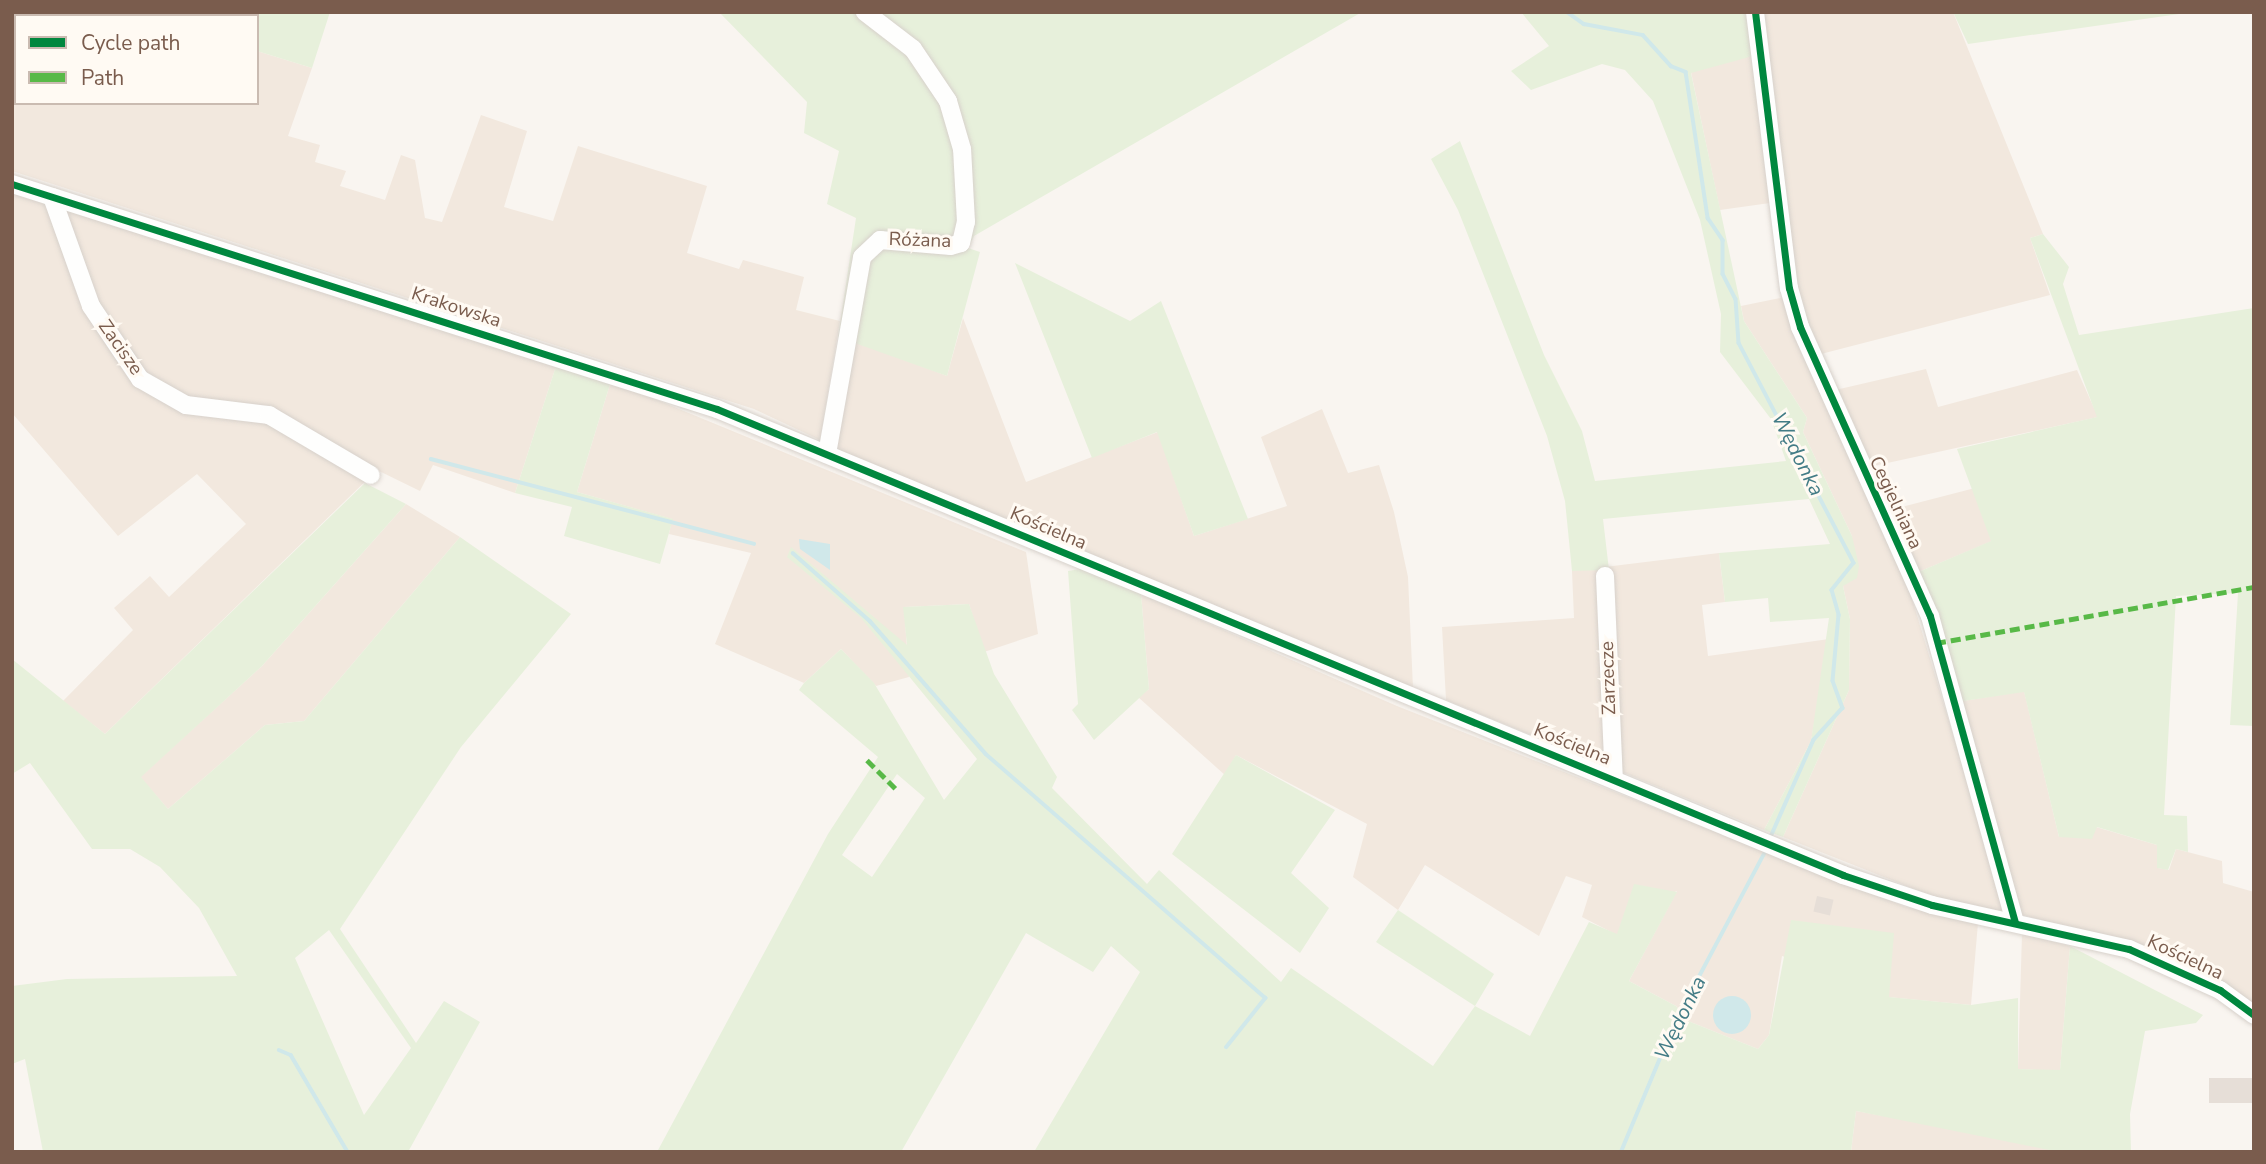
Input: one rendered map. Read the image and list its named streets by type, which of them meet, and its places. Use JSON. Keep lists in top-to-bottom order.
{
  "streets": {
    "street": [
      "Różana",
      "Krakowska",
      "Zacisze",
      "Cegielniana",
      "Kościelna",
      "Zarzecze"
    ]
  },
  "crossings": [
    ["Różana", "Krakowska"],
    ["Krakowska", "Zacisze"],
    ["Krakowska", "Kościelna"],
    ["Cegielniana", "Kościelna"],
    ["Kościelna", "Zarzecze"]
  ],
  "water": ["Wędonka"],
  "legend": ["Cycle path", "Path"]
}
